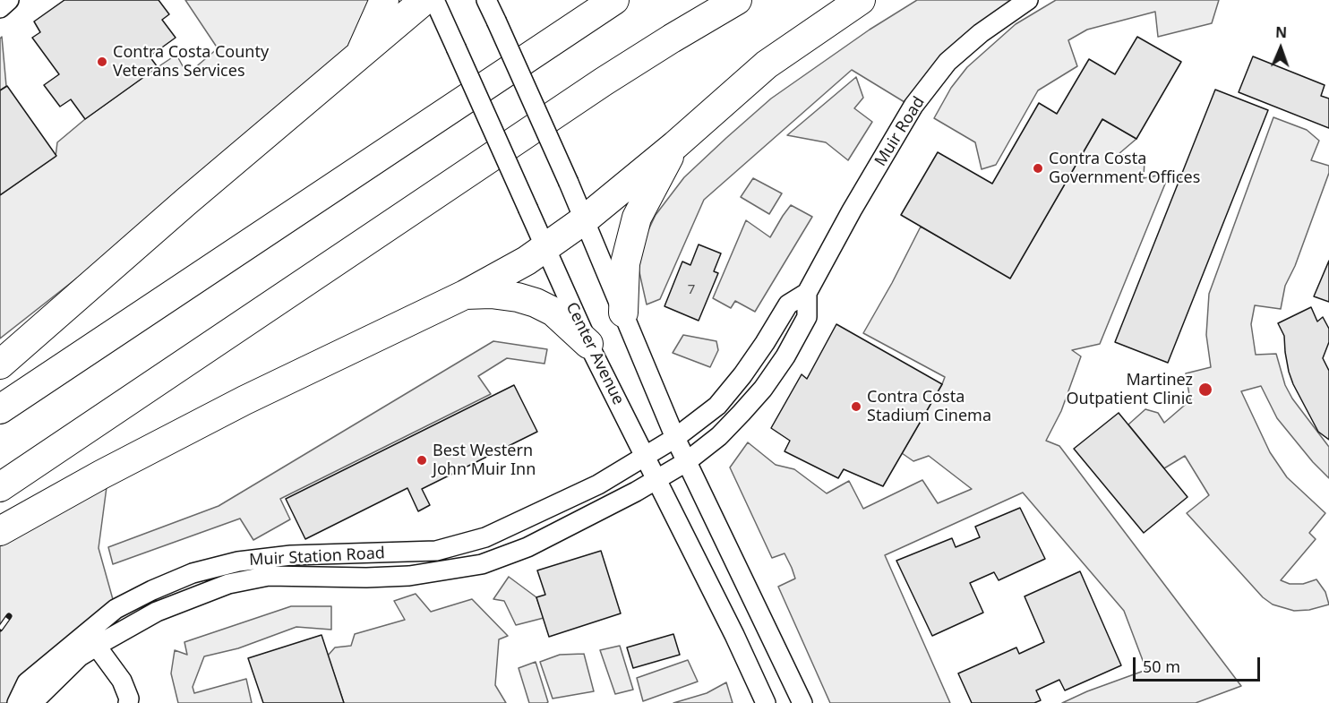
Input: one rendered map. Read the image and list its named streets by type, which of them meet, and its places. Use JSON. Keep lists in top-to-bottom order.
{
  "streets": {
    "street": ["Muir Road", "Center Avenue", "Muir Station Road"]
  },
  "crossings": [
    ["Muir Road", "Center Avenue"],
    ["Muir Road", "Muir Station Road"],
    ["Center Avenue", "Muir Station Road"]
  ],
  "places": [
    "Contra Costa County Veterans Services",
    "Contra Costa Government Offices",
    "Martinez Outpatient Clinic",
    "Contra Costa Stadium Cinema",
    "Best Western John Muir Inn"
  ],
  "house_numbers": ["7"],
  "scale_bar": "50 m",
  "north": "top"
}
